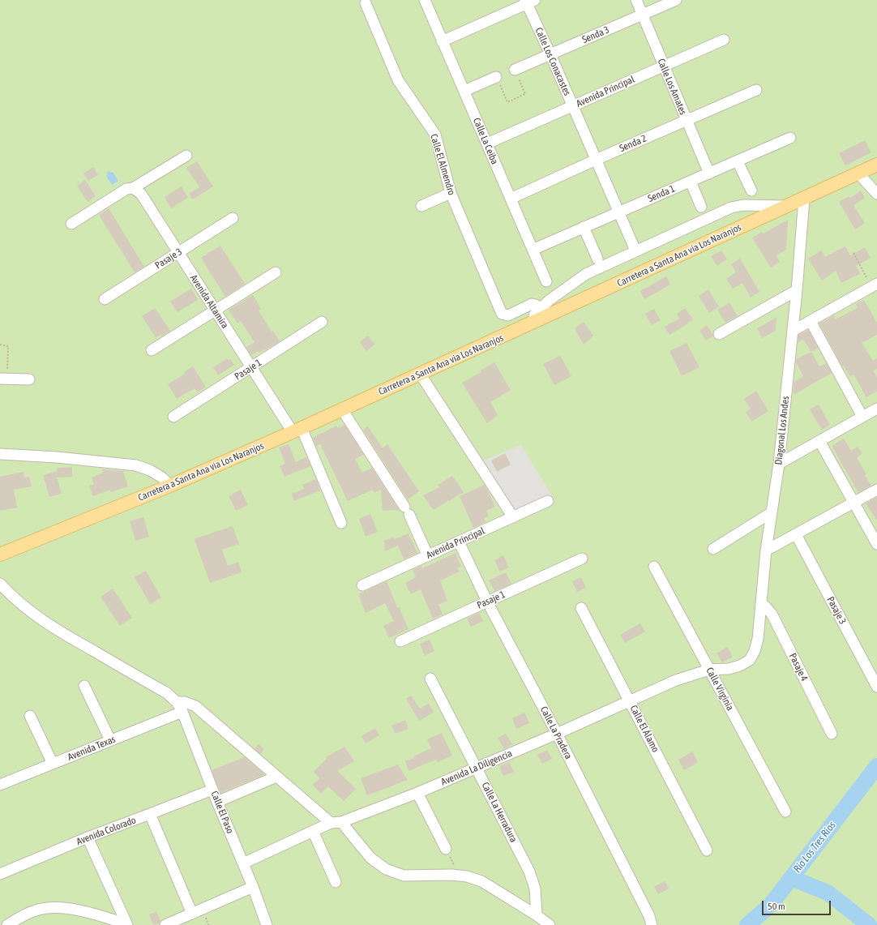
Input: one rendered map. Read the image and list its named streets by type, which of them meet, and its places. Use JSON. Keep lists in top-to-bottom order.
{
  "streets": {
    "main road": ["Carretera a Santa Ana via Los Naranjos"],
    "street": [
      "Senda 3",
      "Calle Los Conacastes",
      "Calle Los Amates",
      "Avenida Principal",
      "Calle La Ceiba",
      "Senda 2",
      "Calle El Almendro",
      "Senda 1",
      "Pasaje 3",
      "Avenida Altamira",
      "Pasaje 1",
      "Diagonal Los Andes",
      "Pasaje 4",
      "Calle Virginia",
      "Calle El Álamo",
      "Calle La Pradera",
      "Avenida Texas",
      "Avenida La Diligencia",
      "Calle El Paso",
      "Calle La Herradura",
      "Avenida Colorado"
    ]
  },
  "crossings": [
    ["Senda 3", "Calle Los Conacastes"],
    ["Senda 3", "Calle Los Amates"],
    ["Calle Los Conacastes", "Avenida Principal"],
    ["Calle Los Conacastes", "Senda 2"],
    ["Calle Los Conacastes", "Senda 1"],
    ["Calle Los Amates", "Avenida Principal"],
    ["Calle Los Amates", "Senda 2"],
    ["Calle Los Amates", "Senda 1"],
    ["Avenida Principal", "Calle La Ceiba"],
    ["Avenida Principal", "Calle La Pradera"],
    ["Calle La Ceiba", "Senda 2"],
    ["Calle La Ceiba", "Senda 1"],
    ["Carretera a Santa Ana via Los Naranjos", "Avenida Altamira"],
    ["Carretera a Santa Ana via Los Naranjos", "Diagonal Los Andes"],
    ["Pasaje 3", "Avenida Altamira"],
    ["Avenida Altamira", "Pasaje 1"],
    ["Pasaje 1", "Calle La Pradera"],
    ["Diagonal Los Andes", "Pasaje 4"],
    ["Diagonal Los Andes", "Avenida La Diligencia"],
    ["Calle Virginia", "Avenida La Diligencia"],
    ["Calle El Álamo", "Avenida La Diligencia"],
    ["Calle La Pradera", "Avenida La Diligencia"],
    ["Avenida Texas", "Calle El Paso"],
    ["Avenida La Diligencia", "Calle El Paso"],
    ["Avenida La Diligencia", "Calle La Herradura"],
    ["Calle El Paso", "Avenida Colorado"]
  ],
  "water": ["Río Los Tres Ríos"],
  "scale_bar": "50 m"
}
